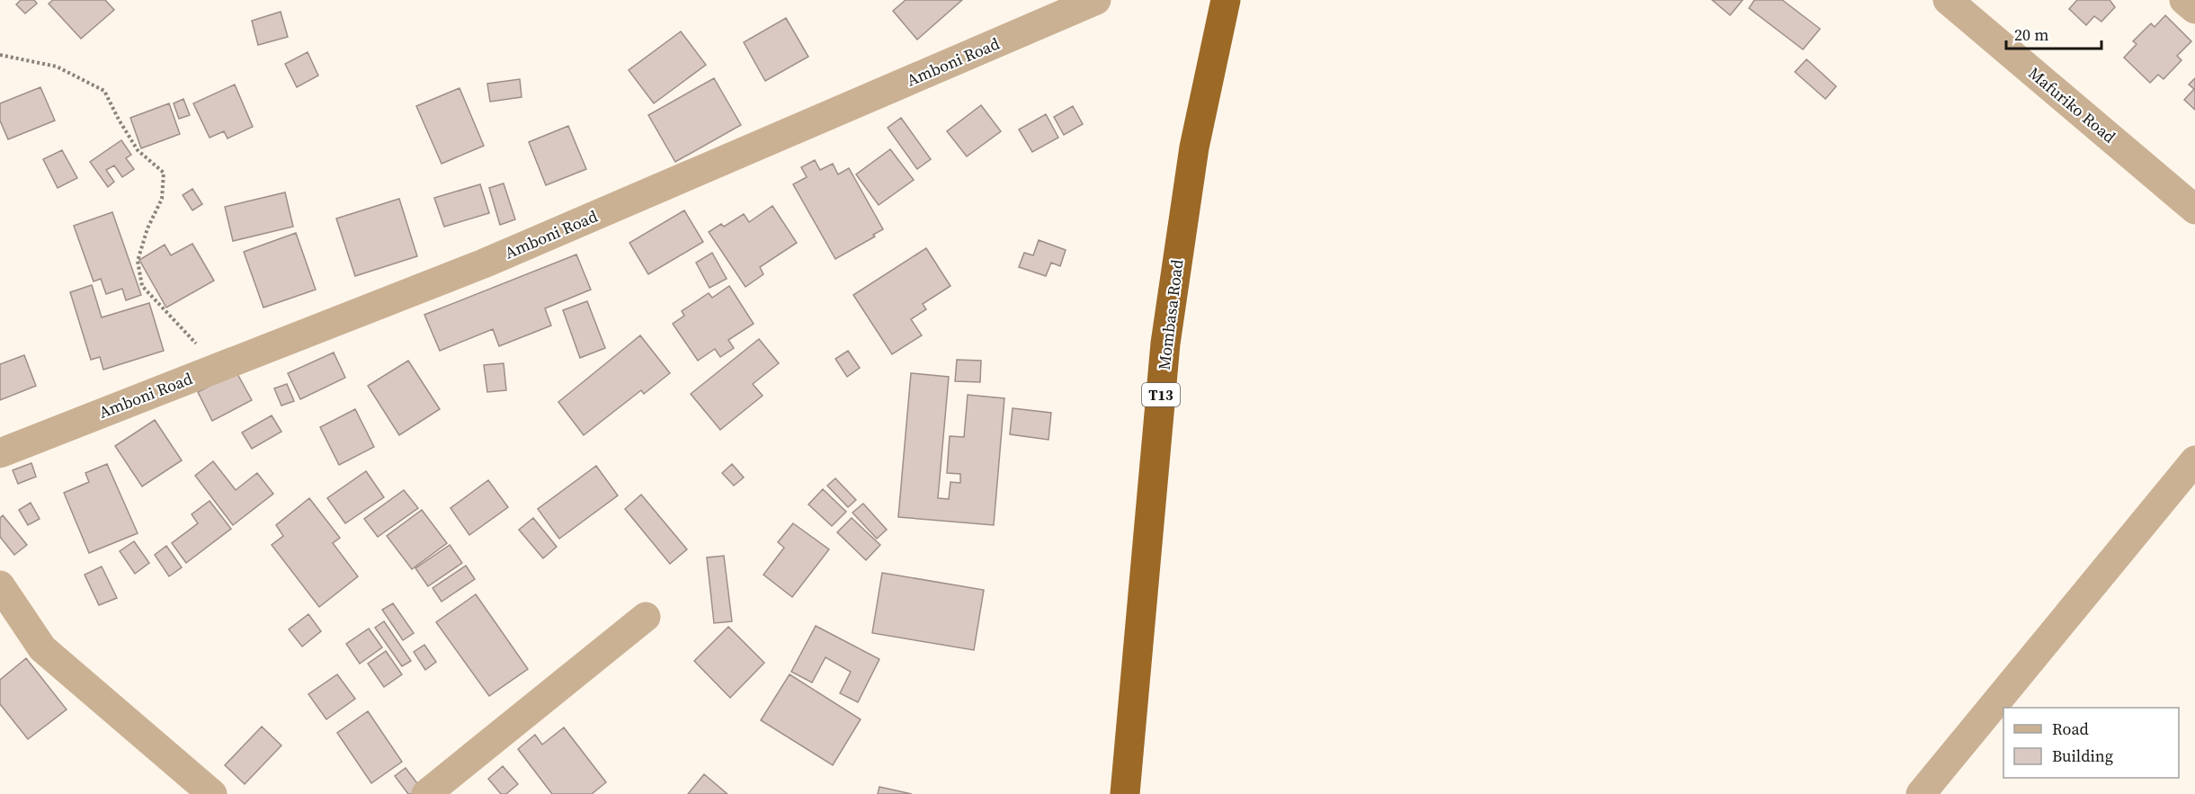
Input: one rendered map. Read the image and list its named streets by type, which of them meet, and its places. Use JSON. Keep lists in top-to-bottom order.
{
  "streets": {
    "highway": ["Mombasa Road", "T13"],
    "street": ["Amboni Road", "Mafuriko Road"]
  },
  "legend": ["Road", "Building"],
  "scale_bar": "20 m"
}
